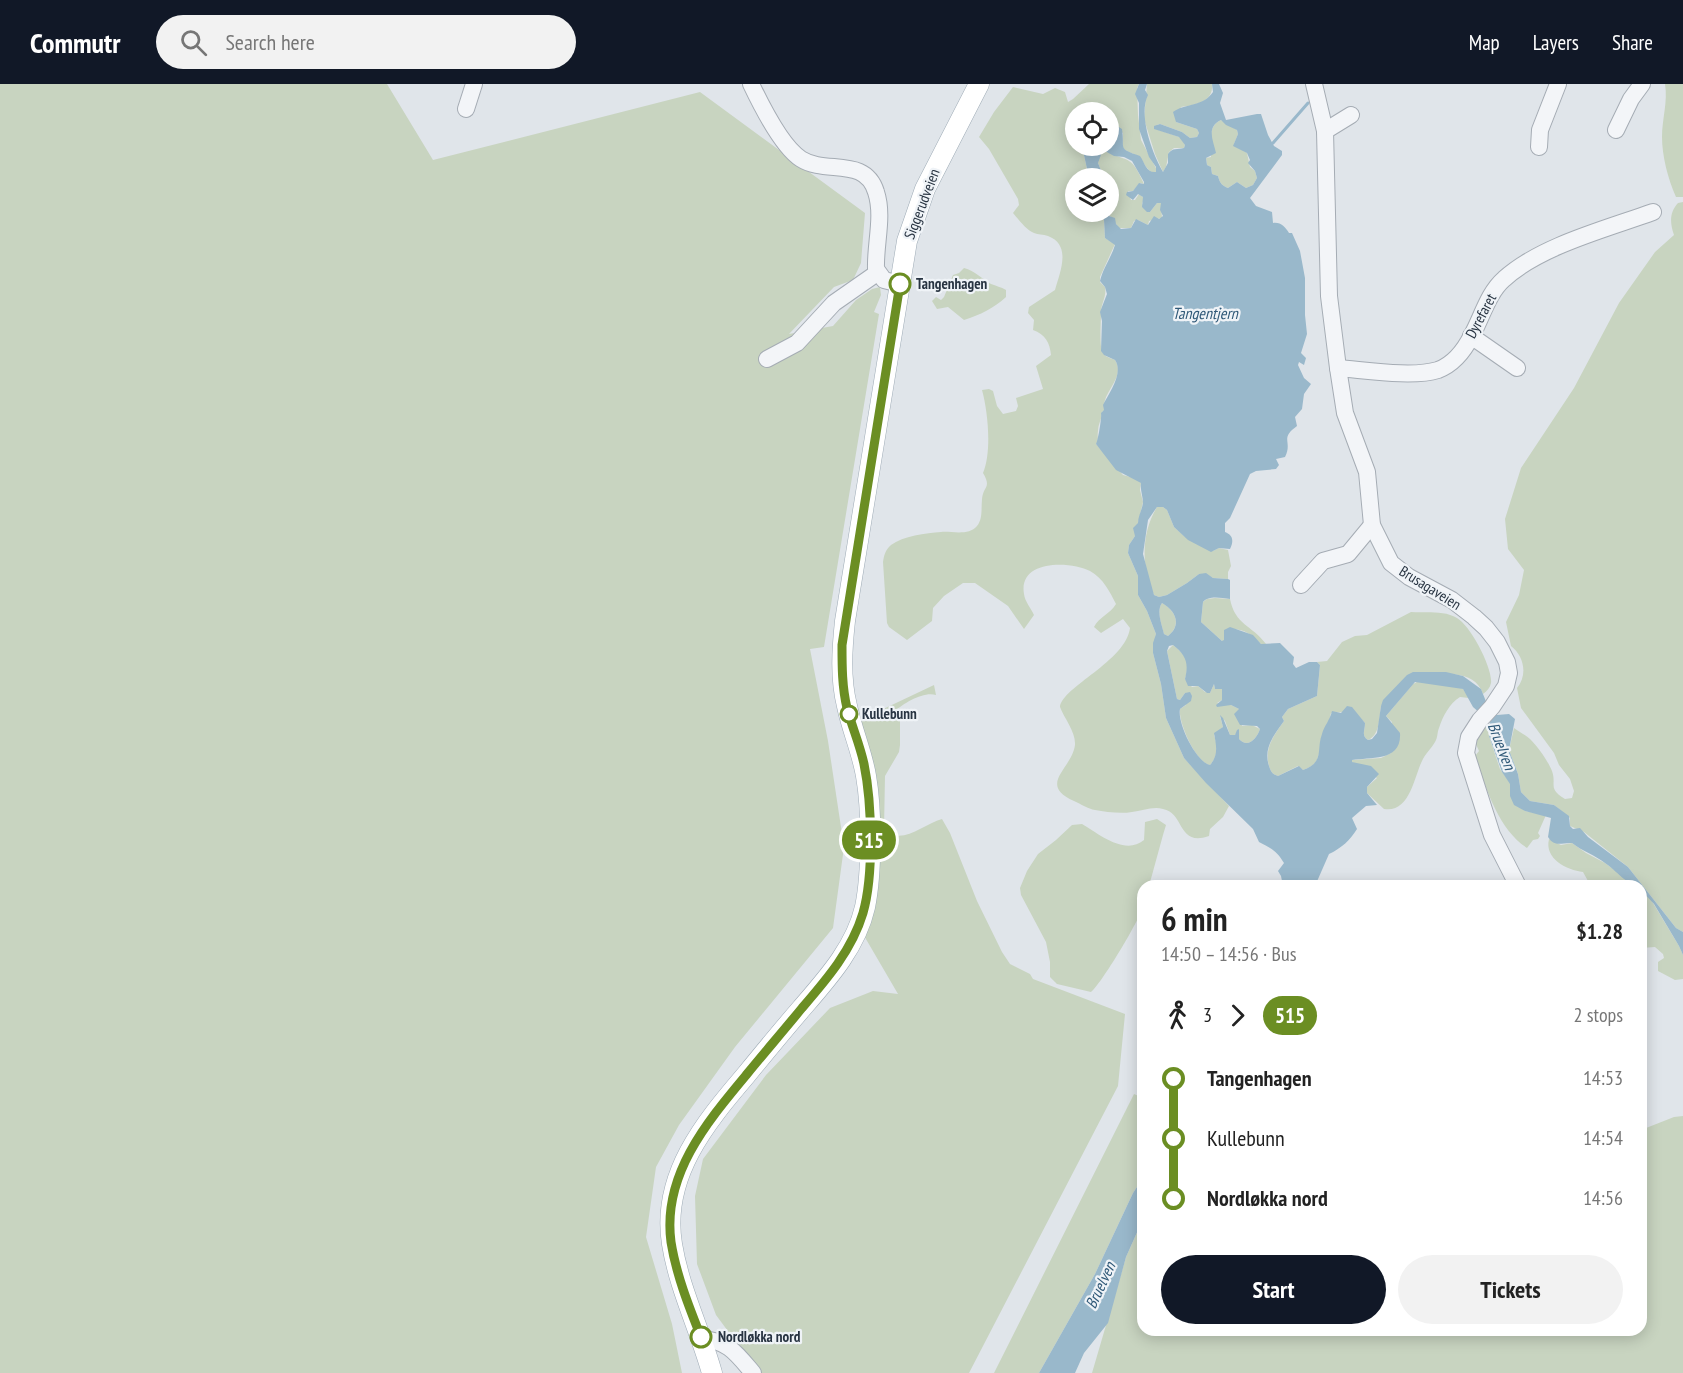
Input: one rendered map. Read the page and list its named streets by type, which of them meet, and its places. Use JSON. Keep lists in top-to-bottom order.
{
  "streets": {
    "main road": ["Siggerudveien"],
    "street": ["Dyrefaret", "Brusagaveien"]
  },
  "crossings": [
    ["Dyrefaret", "Brusagaveien"]
  ],
  "water": ["Tangentjern", "Bruelven"],
  "places": ["Tangenhagen", "Kullebunn", "Nordløkka nord"],
  "lines": ["bus line 515"],
  "page": {
    "header": "Commutr",
    "search": "Search here",
    "nav": ["Map", "Layers", "Share"],
    "on_map": "515",
    "heading": ["6 min", "14:50 – 14:56 · Bus", "$1.28"],
    "legs": ["3", "515", "2 stops"],
    "list": [
      {
        "name": "Tangenhagen",
        "value": "14:53"
      },
      {
        "name": "Kullebunn",
        "value": "14:54"
      },
      {
        "name": "Nordløkka nord",
        "value": "14:56"
      }
    ],
    "buttons": ["Start", "Tickets"]
  }
}
